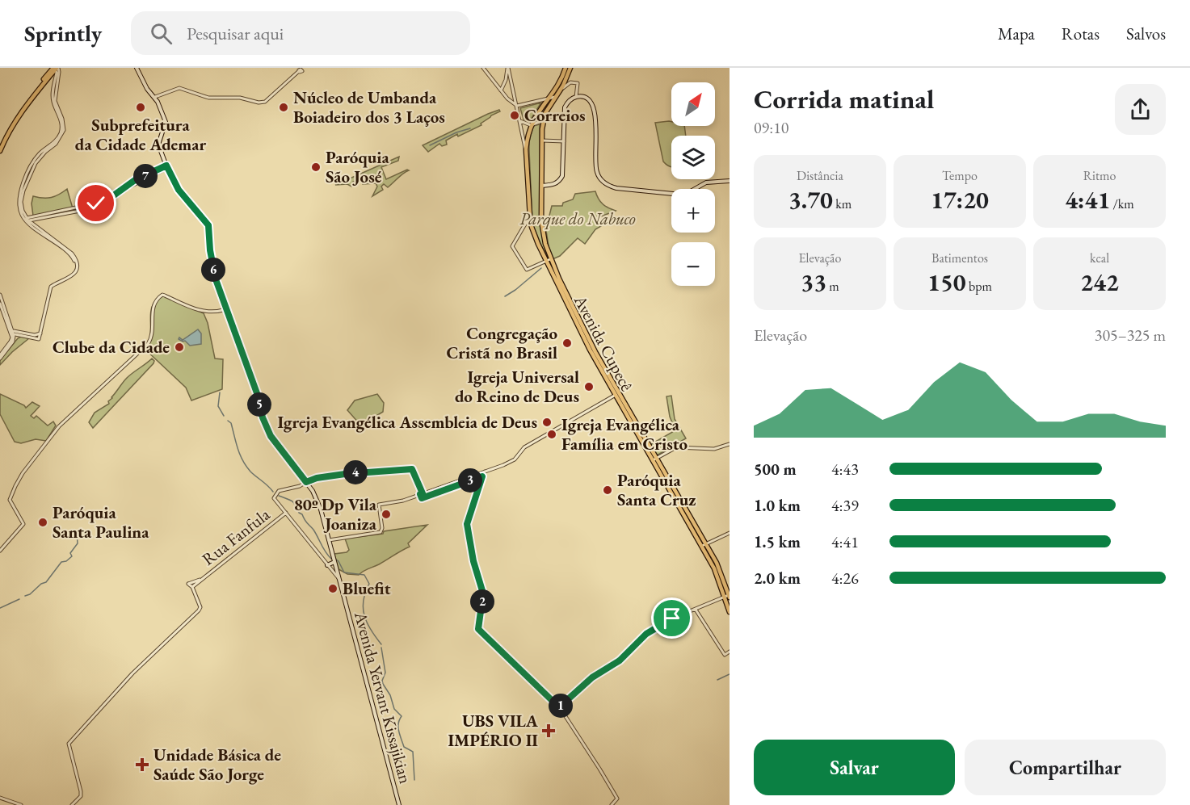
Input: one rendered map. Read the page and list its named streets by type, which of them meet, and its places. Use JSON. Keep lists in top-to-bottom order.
{
  "streets": {
    "main road": ["Avenida Cupecê", "Avenida Yervant Kissajikian"],
    "street": ["Rua Fanfula"]
  },
  "parks": ["Parque do Nabuco"],
  "places": {
    "other": [
      "Subprefeitura da Cidade Ademar",
      "Núcleo de Umbanda Boiadeiro dos 3 Laços",
      "Correios",
      "Paróquia São José",
      "Congregação Cristã no Brasil",
      "Clube da Cidade",
      "Igreja Universal do Reino de Deus",
      "Igreja Evangélica Assembleia de Deus",
      "Igreja Evangélica Família em Cristo",
      "Paróquia Santa Cruz",
      "80º Dp Vila Joaniza",
      "Paróquia Santa Paulina",
      "Bluefit"
    ],
    "health": ["UBS VILA IMPÉRIO II", "Unidade Básica de Saúde São Jorge"]
  },
  "north": "top right",
  "page": {
    "header": "Sprintly",
    "search": "Pesquisar aqui",
    "nav": ["Mapa", "Rotas", "Salvos"],
    "heading": ["Corrida matinal", "09:10"],
    "map_buttons": ["+", "−"],
    "stats": [
      ["Distância", "3.70 km"],
      ["Tempo", "17:20"],
      ["Ritmo", "4:41 /km"],
      ["Elevação", "33 m"],
      ["Batimentos", "150 bpm"],
      ["kcal", "242"]
    ],
    "pins": [
      "7",
      "6",
      "5",
      "4",
      "3",
      "2",
      "1"
    ],
    "chart": ["Elevação", "305–325 m"],
    "list": [
      {
        "name": "500 m",
        "note": "4:43"
      },
      {
        "name": "1.0 km",
        "note": "4:39"
      },
      {
        "name": "1.5 km",
        "note": "4:41"
      },
      {
        "name": "2.0 km",
        "note": "4:26"
      }
    ],
    "buttons": ["Salvar", "Compartilhar"]
  }
}
